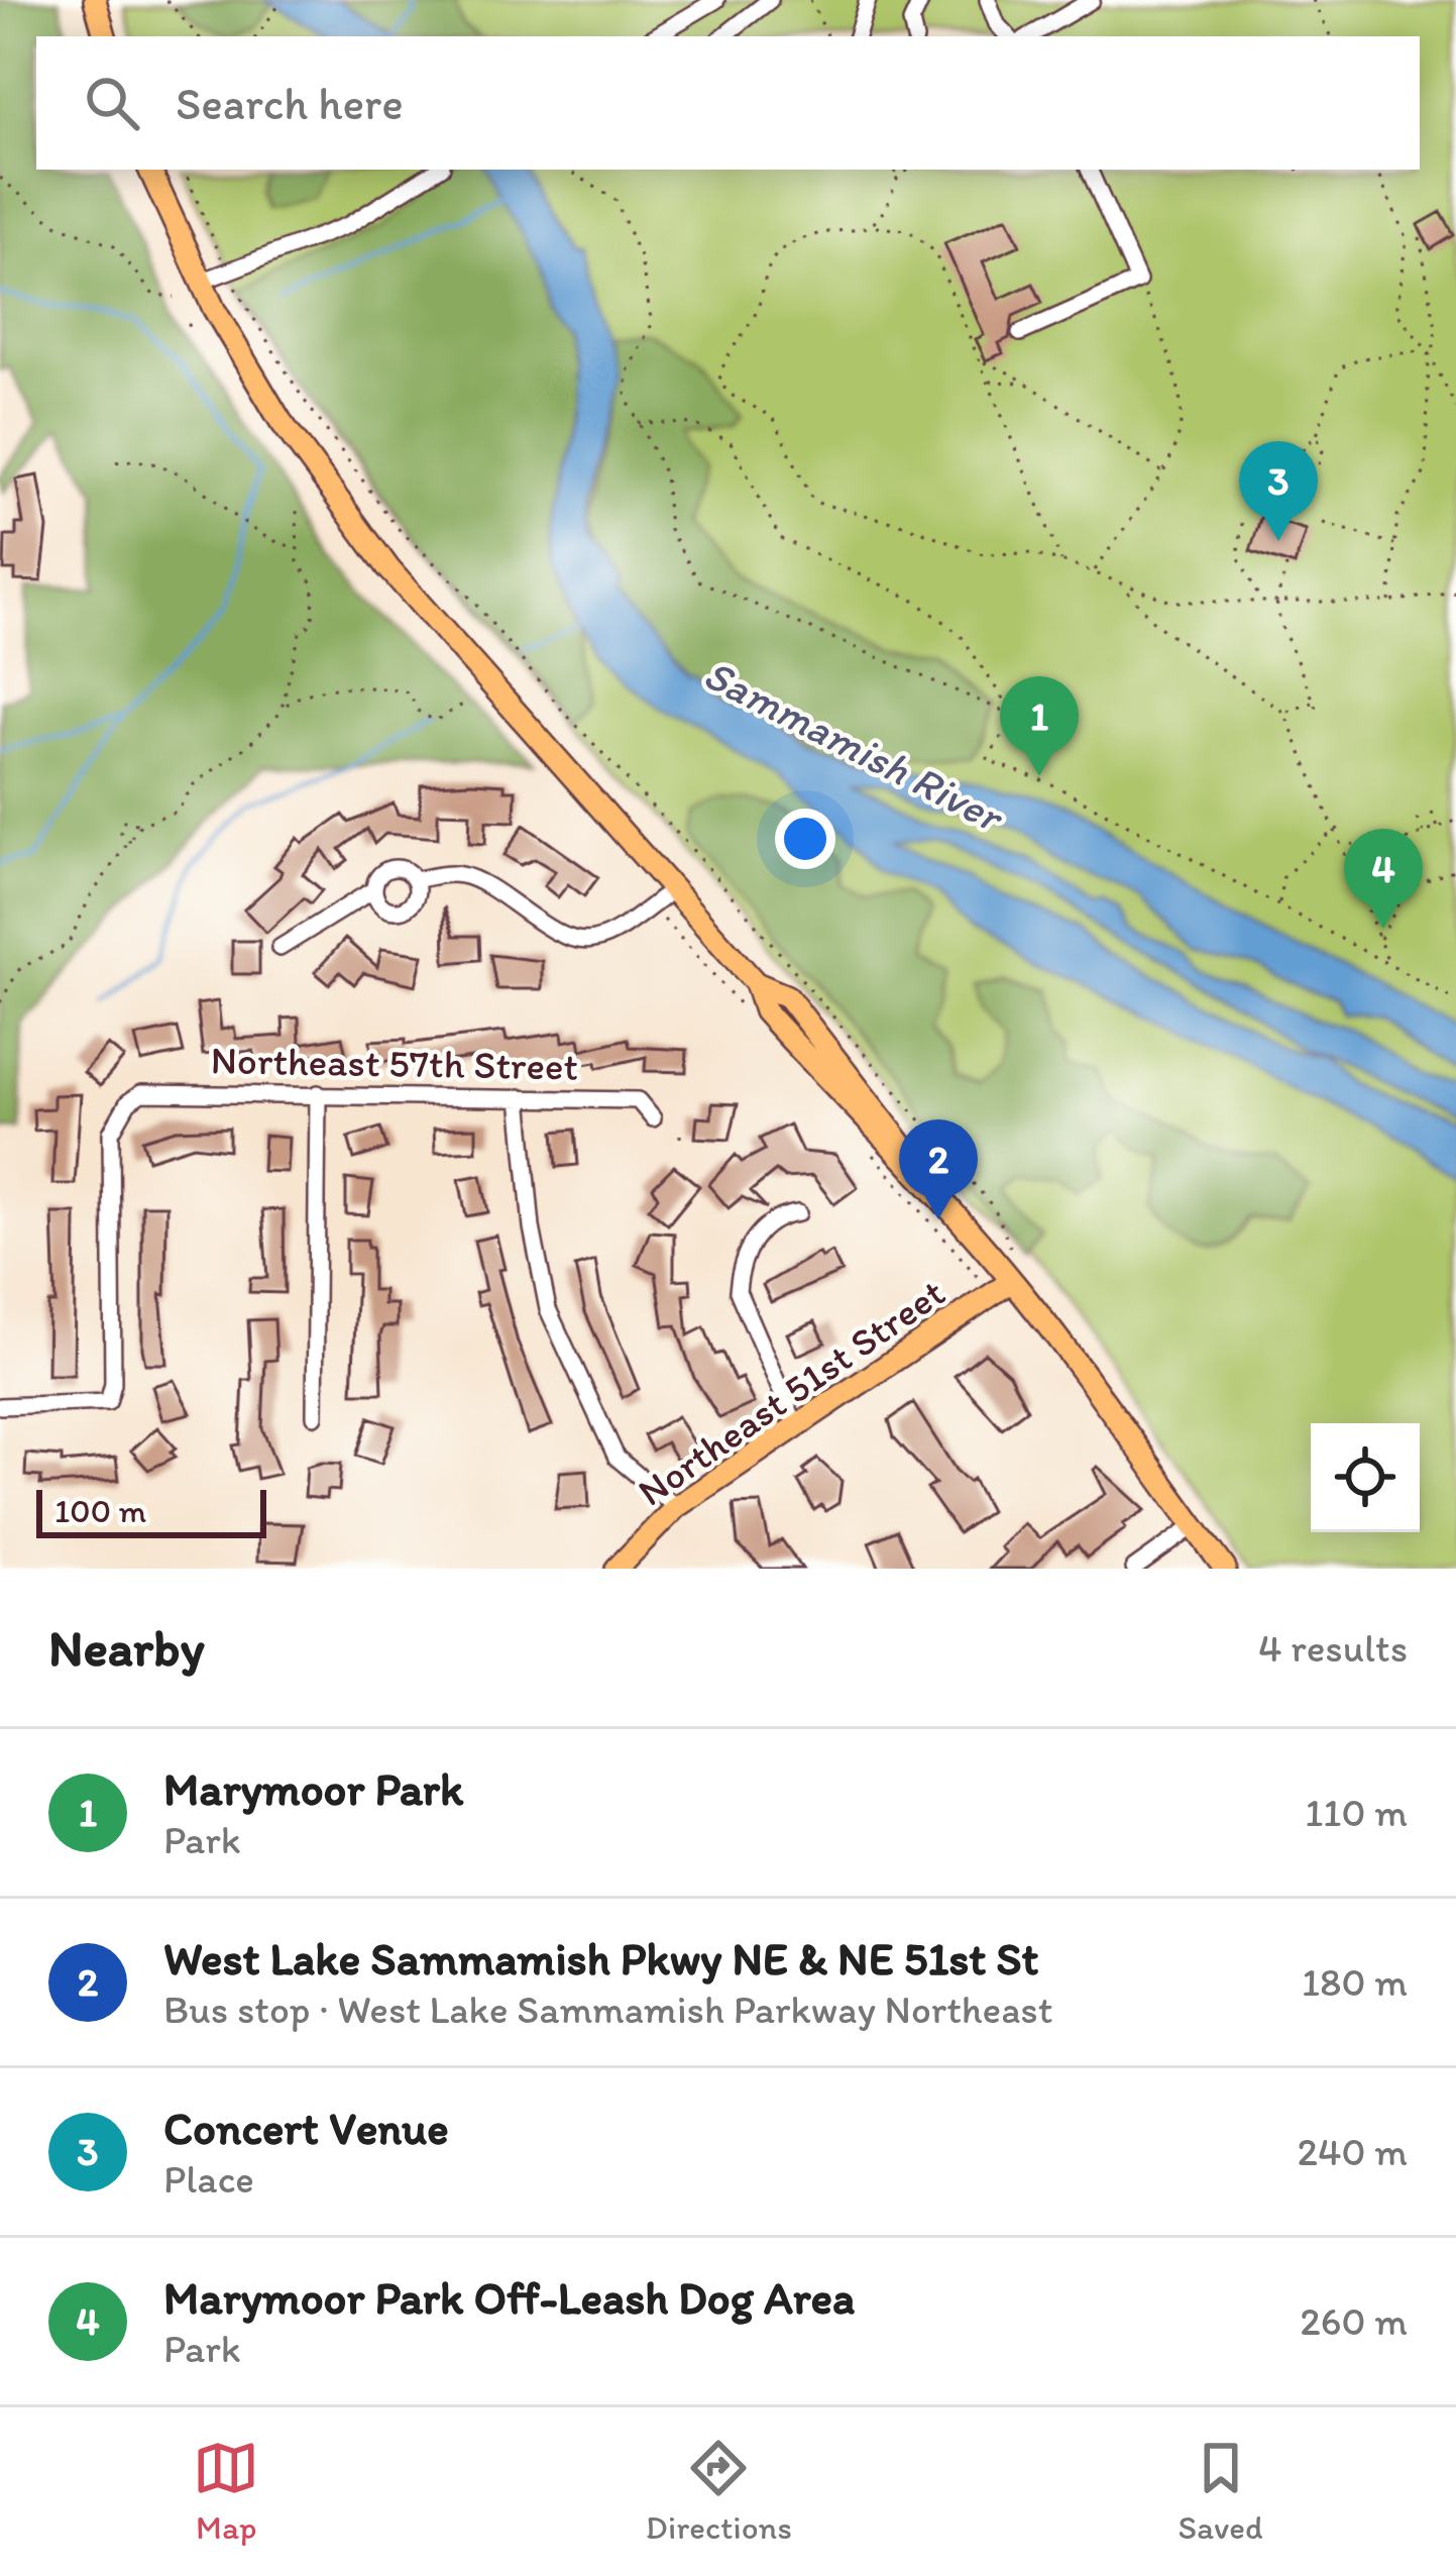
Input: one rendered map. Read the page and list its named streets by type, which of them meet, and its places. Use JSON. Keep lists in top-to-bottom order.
{
  "streets": {
    "main road": ["Northeast 51st Street"],
    "street": ["Northeast 57th Street"]
  },
  "water": ["Sammamish River"],
  "scale_bar": "100 m",
  "page": {
    "search": "Search here",
    "pins": [
      "3",
      "1",
      "4",
      "2"
    ],
    "scale": "100 m",
    "heading": ["Nearby", "4 results"],
    "list": [
      {
        "mark": "1",
        "name": "Marymoor Park",
        "note": "Park",
        "value": "110 m"
      },
      {
        "mark": "2",
        "name": "West Lake Sammamish Pkwy NE & NE 51st St",
        "note": "Bus stop · West Lake Sammamish Parkway Northeast",
        "value": "180 m"
      },
      {
        "mark": "3",
        "name": "Concert Venue",
        "note": "Place",
        "value": "240 m"
      },
      {
        "mark": "4",
        "name": "Marymoor Park Off-Leash Dog Area",
        "note": "Park",
        "value": "260 m"
      }
    ],
    "nav": ["Map", "Directions", "Saved"]
  }
}
